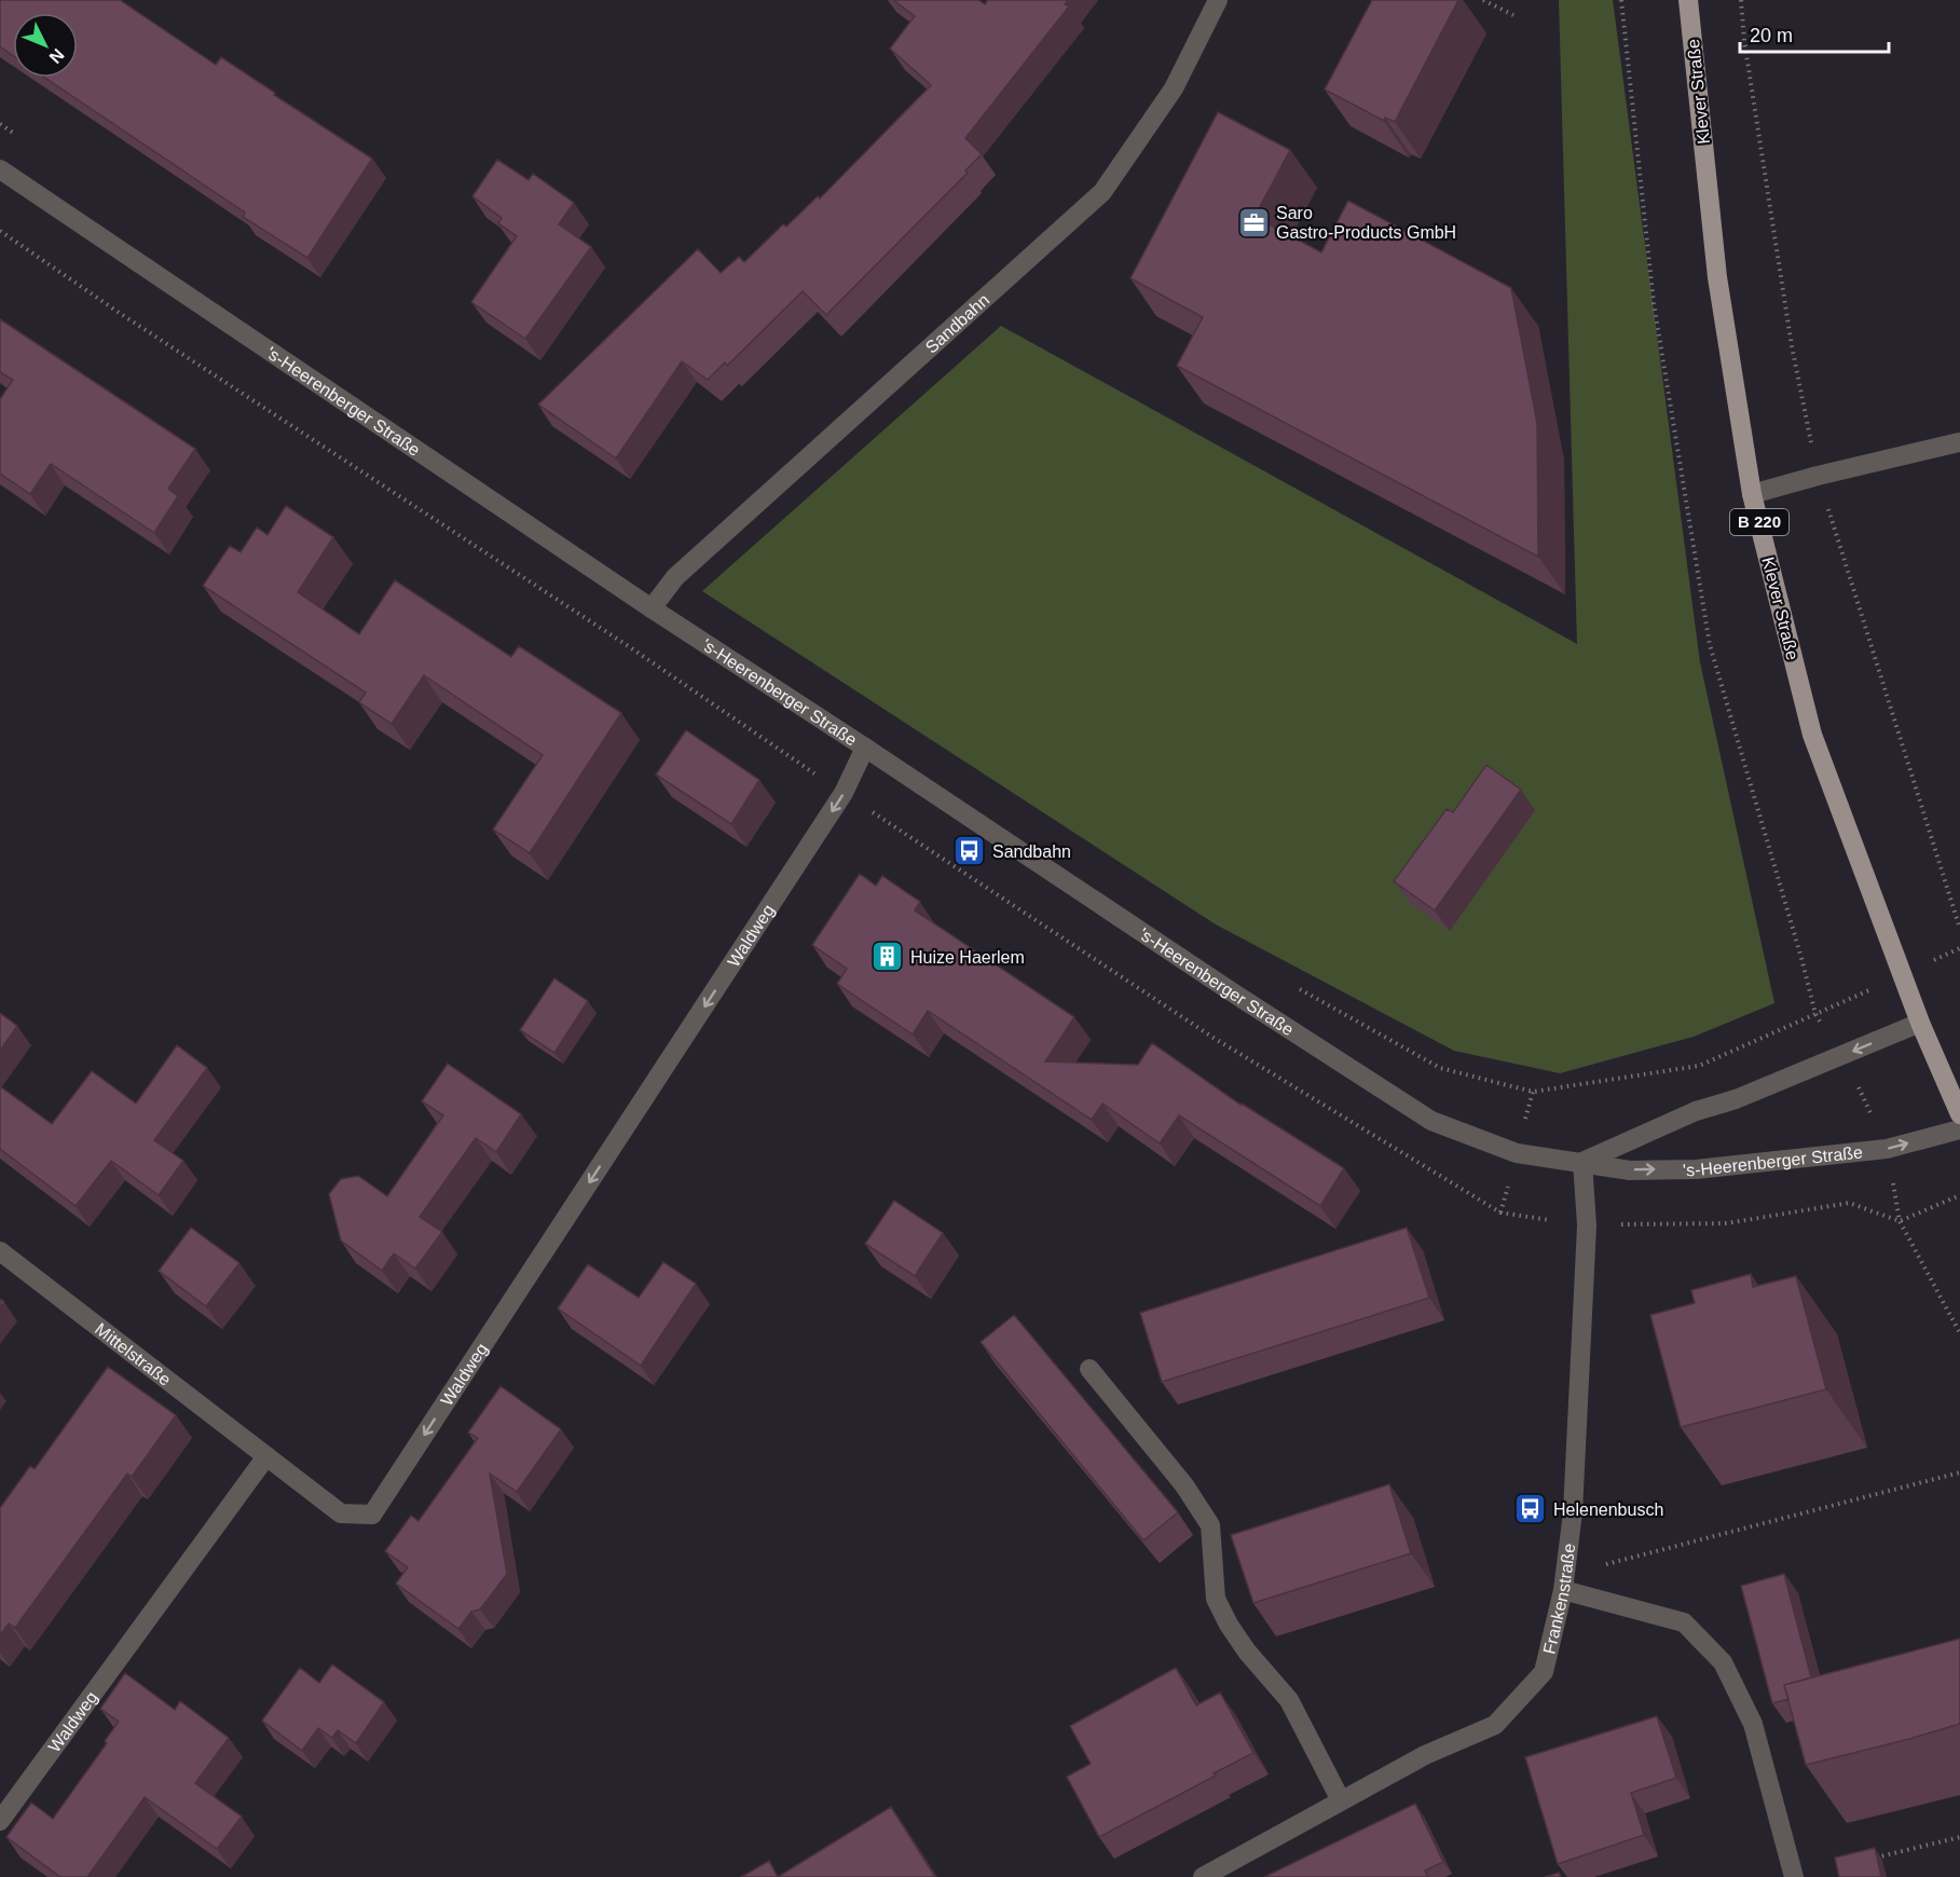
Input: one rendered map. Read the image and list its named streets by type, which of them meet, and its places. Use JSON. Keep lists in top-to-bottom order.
{
  "streets": {
    "main road": ["Klever Straße", "B 220"],
    "street": [
      "Sandbahn",
      "'s-Heerenberger Straße",
      "Waldweg",
      "Mittelstraße",
      "Frankenstraße"
    ]
  },
  "crossings": [
    ["Sandbahn", "'s-Heerenberger Straße"],
    ["'s-Heerenberger Straße", "Waldweg"],
    ["'s-Heerenberger Straße", "Frankenstraße"],
    ["Waldweg", "Mittelstraße"]
  ],
  "one_way": ["Waldweg"],
  "places": {
    "office": ["Saro Gastro-Products GmbH"],
    "bus stop": ["Sandbahn", "Helenenbusch"],
    "building": ["Huize Haerlem"]
  },
  "scale_bar": "20 m",
  "north": "bottom right"
}
